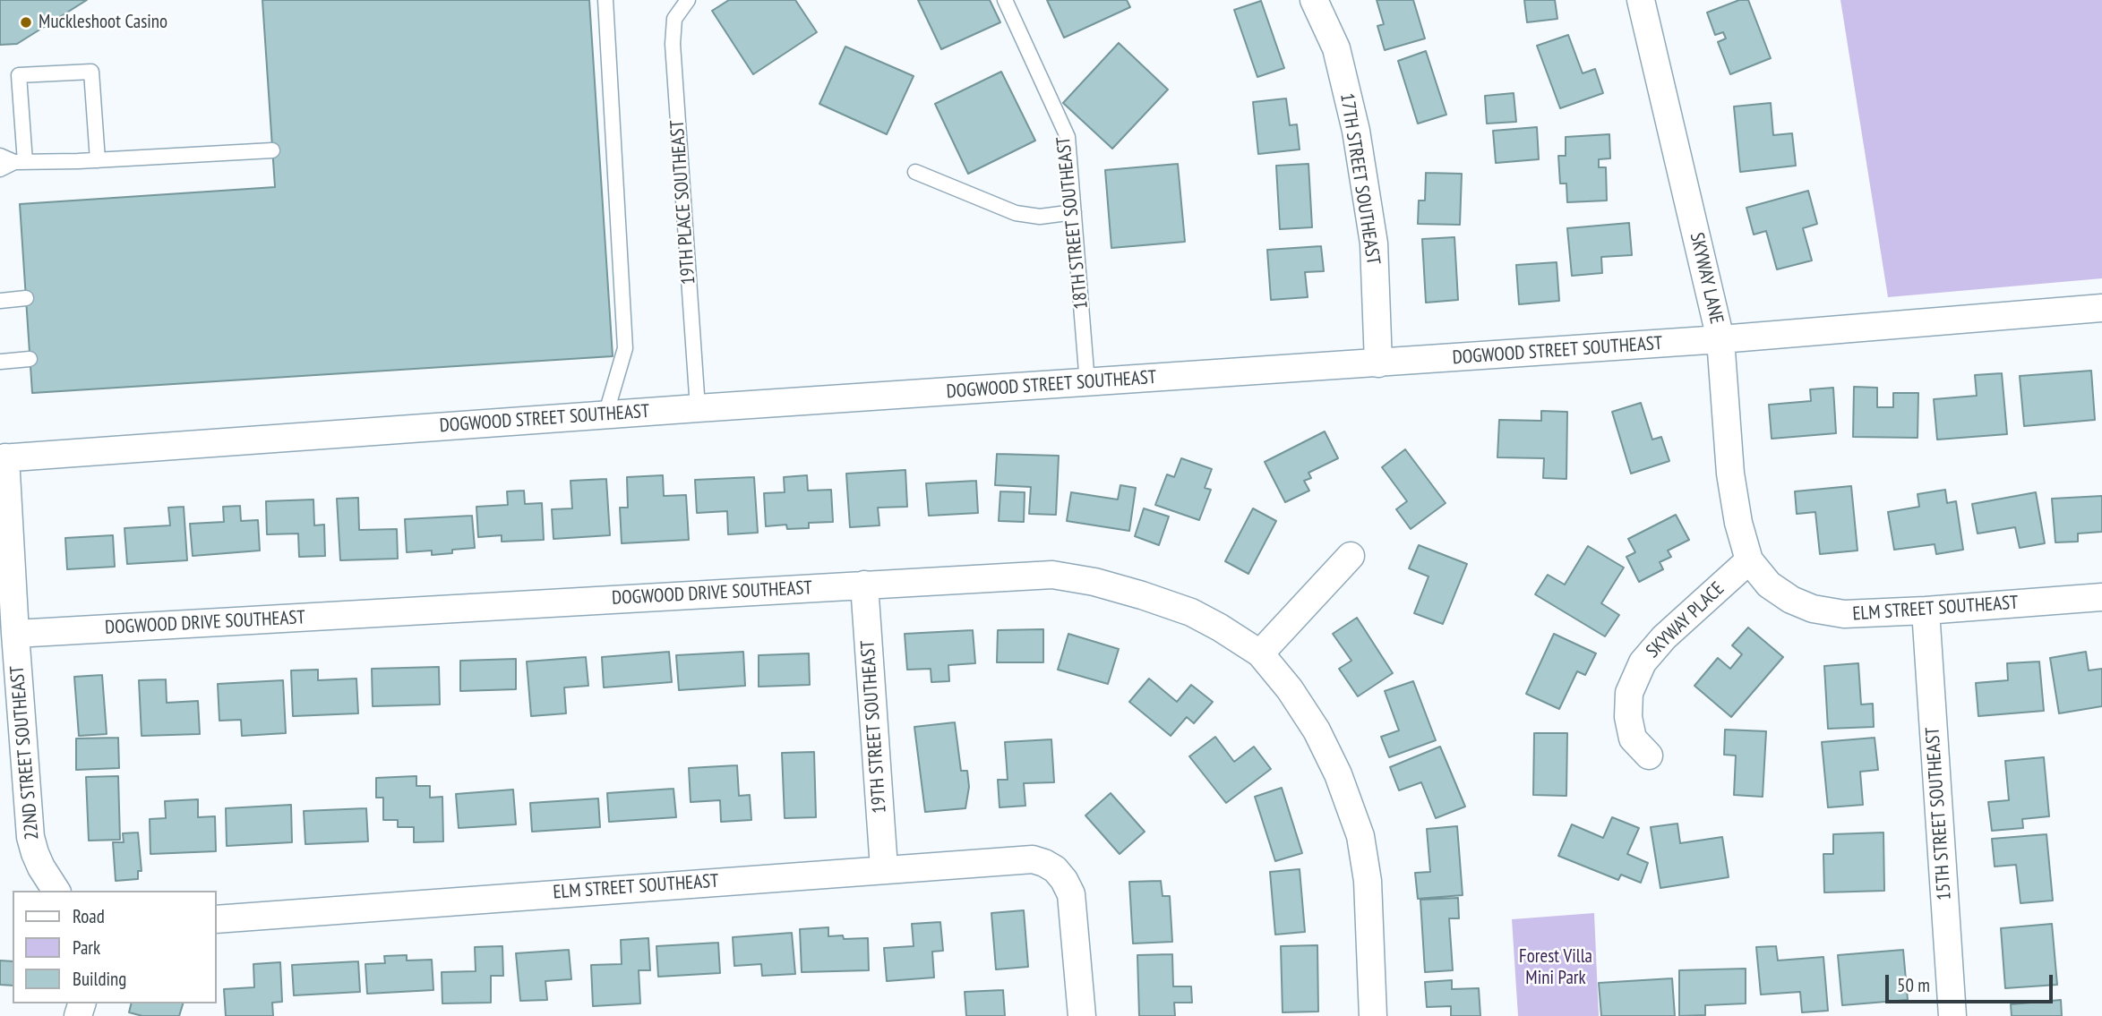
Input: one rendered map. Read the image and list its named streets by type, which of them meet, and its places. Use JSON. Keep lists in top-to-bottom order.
{
  "streets": {
    "street": [
      "17TH STREET SOUTHEAST",
      "SKYWAY LANE",
      "DOGWOOD STREET SOUTHEAST",
      "DOGWOOD DRIVE SOUTHEAST",
      "ELM STREET SOUTHEAST",
      "SKYWAY PLACE",
      "19TH STREET SOUTHEAST",
      "22ND STREET SOUTHEAST",
      "15TH STREET SOUTHEAST"
    ],
    "lane": ["19TH PLACE SOUTHEAST", "18TH STREET SOUTHEAST"]
  },
  "crossings": [
    ["17TH STREET SOUTHEAST", "DOGWOOD STREET SOUTHEAST"],
    ["19TH PLACE SOUTHEAST", "DOGWOOD STREET SOUTHEAST"],
    ["18TH STREET SOUTHEAST", "DOGWOOD STREET SOUTHEAST"],
    ["SKYWAY LANE", "DOGWOOD STREET SOUTHEAST"],
    ["SKYWAY LANE", "ELM STREET SOUTHEAST"],
    ["SKYWAY LANE", "SKYWAY PLACE"],
    ["DOGWOOD STREET SOUTHEAST", "22ND STREET SOUTHEAST"],
    ["DOGWOOD DRIVE SOUTHEAST", "19TH STREET SOUTHEAST"],
    ["DOGWOOD DRIVE SOUTHEAST", "22ND STREET SOUTHEAST"],
    ["ELM STREET SOUTHEAST", "SKYWAY PLACE"],
    ["ELM STREET SOUTHEAST", "19TH STREET SOUTHEAST"],
    ["ELM STREET SOUTHEAST", "15TH STREET SOUTHEAST"]
  ],
  "parks": ["Forest Villa Mini Park"],
  "places": ["Muckleshoot Casino"],
  "legend": ["Road", "Park", "Building"],
  "scale_bar": "50 m"
}
